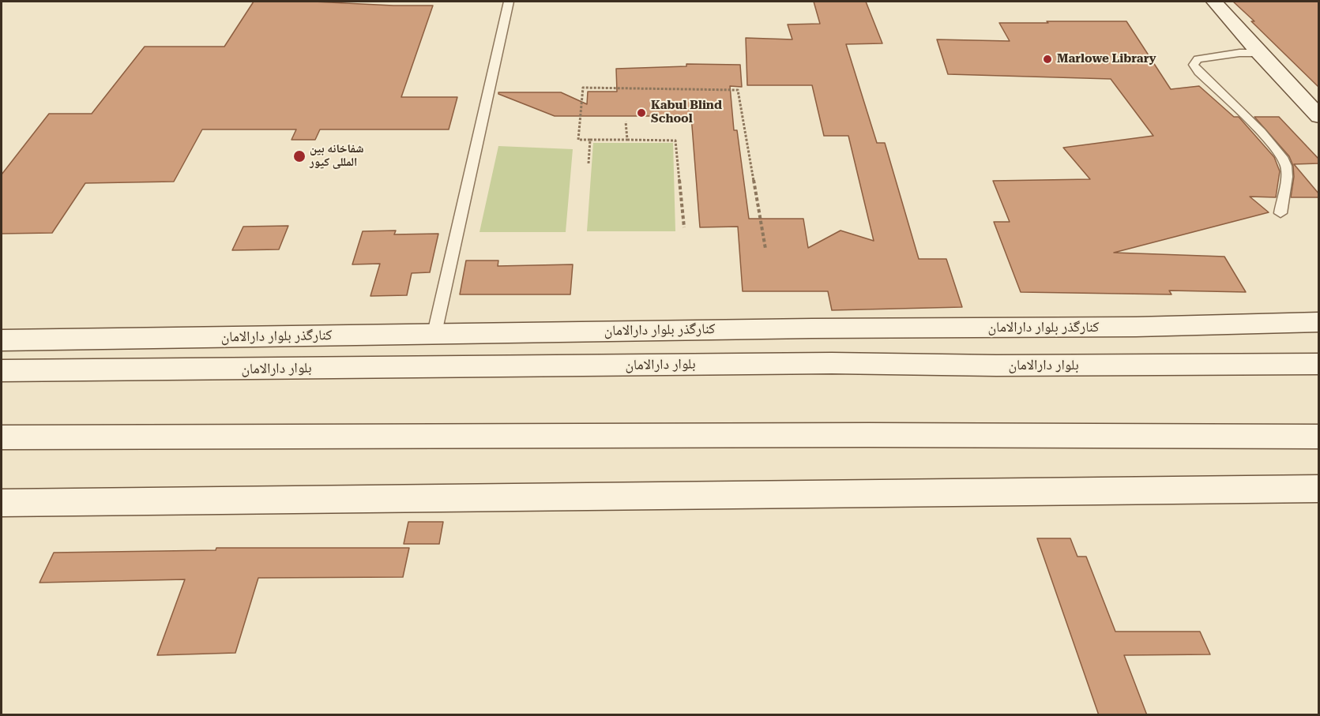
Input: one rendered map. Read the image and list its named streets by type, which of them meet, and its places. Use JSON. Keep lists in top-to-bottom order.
{
  "streets": {
    "street": ["کنارگذر بلوار دارالامان", "بلوار دارالامان"]
  },
  "places": ["Marlowe Library", "Kabul Blind School", "شفاخانه بین المللی کیور"]
}
